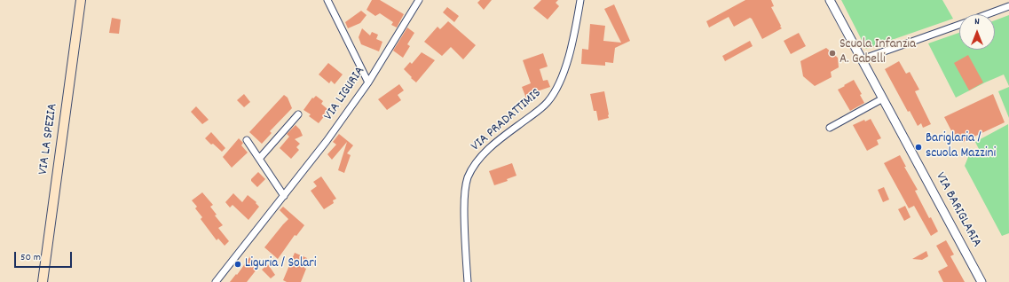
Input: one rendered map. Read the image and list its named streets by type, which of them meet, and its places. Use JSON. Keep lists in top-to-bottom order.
{
  "streets": {
    "main road": ["VIA LA SPEZIA"],
    "street": ["VIA LIGURIA", "VIA PRADATTIMIS", "VIA BARIGLARIA"]
  },
  "places": ["Scuola Infanzia A. Gabelli", "Bariglaria / scuola Mazzini", "Liguria / Solari"],
  "scale_bar": "50 m",
  "north": "top"
}
